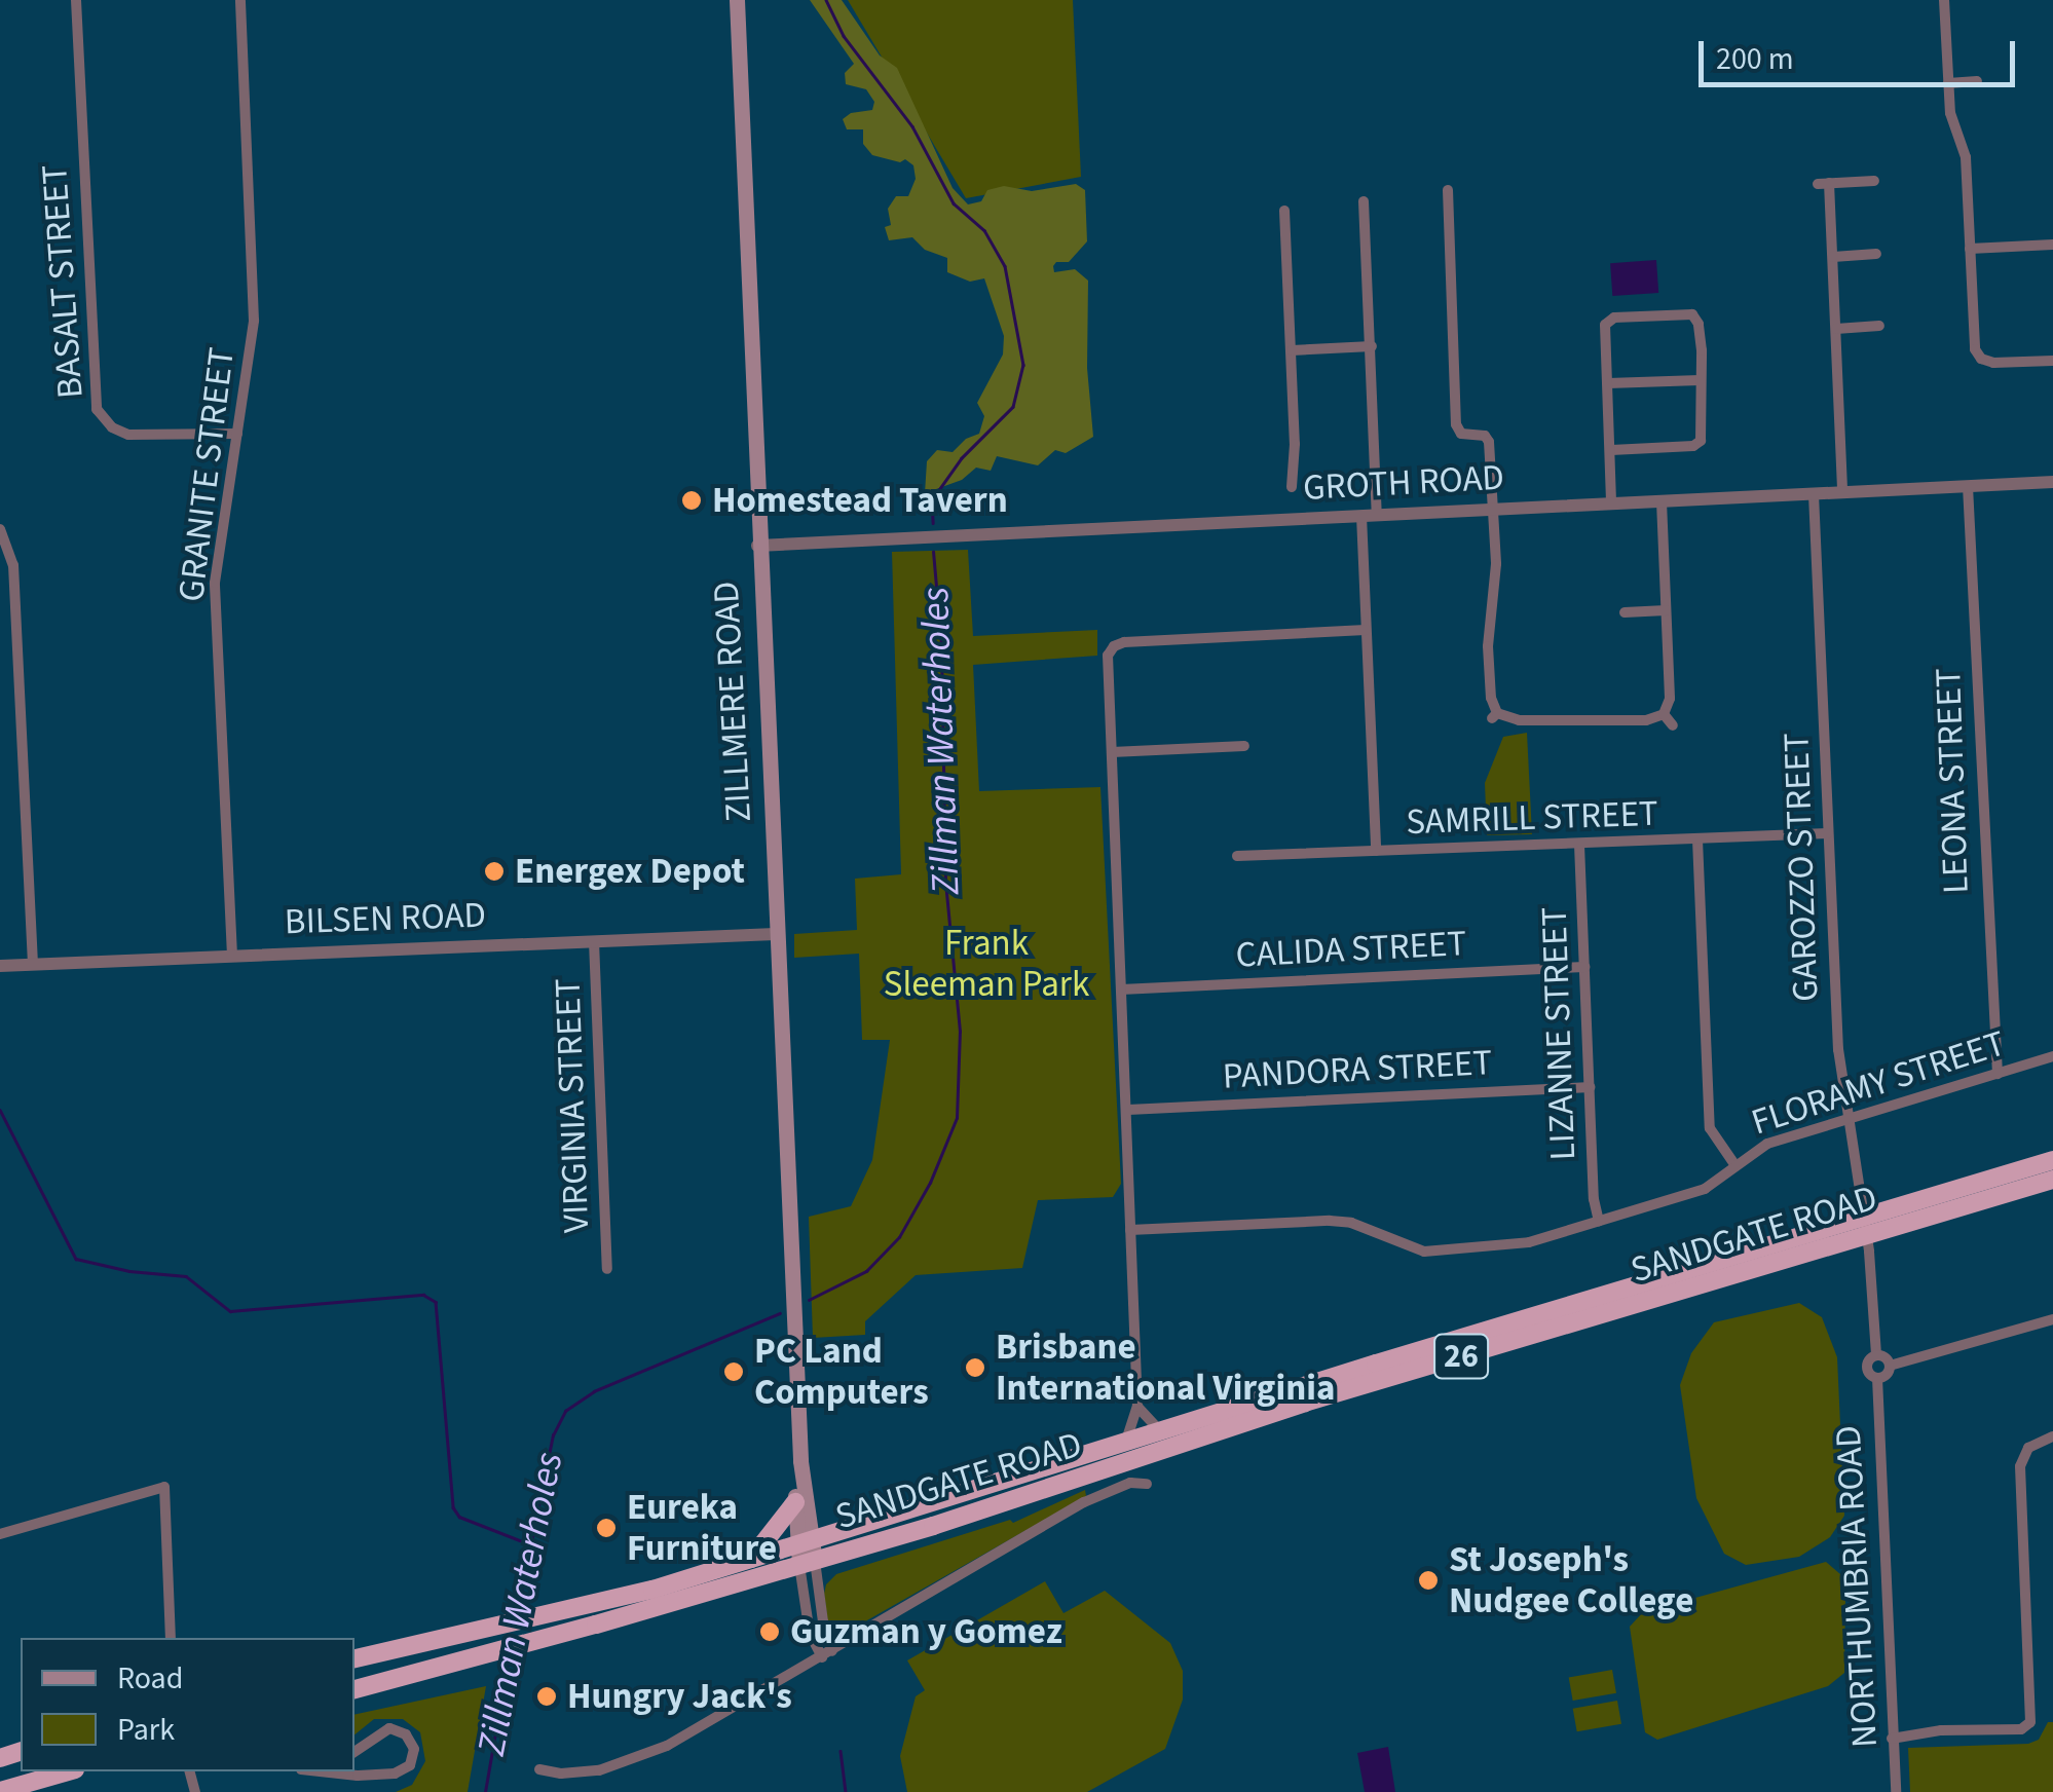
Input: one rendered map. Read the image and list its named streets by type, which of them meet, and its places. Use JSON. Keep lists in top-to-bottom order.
{
  "streets": {
    "highway": ["SANDGATE ROAD", "26"],
    "main road": ["ZILLMERE ROAD"],
    "street": [
      "BASALT STREET",
      "GRANITE STREET",
      "GROTH ROAD",
      "LEONA STREET",
      "SAMRILL STREET",
      "GAROZZO STREET",
      "BILSEN ROAD",
      "CALIDA STREET",
      "LIZANNE STREET",
      "PANDORA STREET",
      "FLORAMY STREET",
      "VIRGINIA STREET",
      "NORTHUMBRIA ROAD"
    ]
  },
  "crossings": [
    ["BASALT STREET", "GRANITE STREET"],
    ["GRANITE STREET", "BILSEN ROAD"],
    ["GROTH ROAD", "ZILLMERE ROAD"],
    ["GROTH ROAD", "LEONA STREET"],
    ["GROTH ROAD", "GAROZZO STREET"],
    ["ZILLMERE ROAD", "BILSEN ROAD"],
    ["ZILLMERE ROAD", "SANDGATE ROAD"],
    ["LEONA STREET", "FLORAMY STREET"],
    ["SAMRILL STREET", "GAROZZO STREET"],
    ["SAMRILL STREET", "LIZANNE STREET"],
    ["GAROZZO STREET", "FLORAMY STREET"],
    ["GAROZZO STREET", "SANDGATE ROAD"],
    ["BILSEN ROAD", "VIRGINIA STREET"],
    ["CALIDA STREET", "LIZANNE STREET"],
    ["LIZANNE STREET", "PANDORA STREET"],
    ["LIZANNE STREET", "FLORAMY STREET"]
  ],
  "water": ["Zillman Waterholes"],
  "parks": ["Frank Sleeman Park"],
  "places": [
    "Homestead Tavern",
    "Energex Depot",
    "Brisbane International Virginia",
    "PC Land Computers",
    "Eureka Furniture",
    "St Joseph's Nudgee College",
    "Guzman y Gomez",
    "Hungry Jack's"
  ],
  "legend": ["Road", "Park"],
  "scale_bar": "200 m"
}
